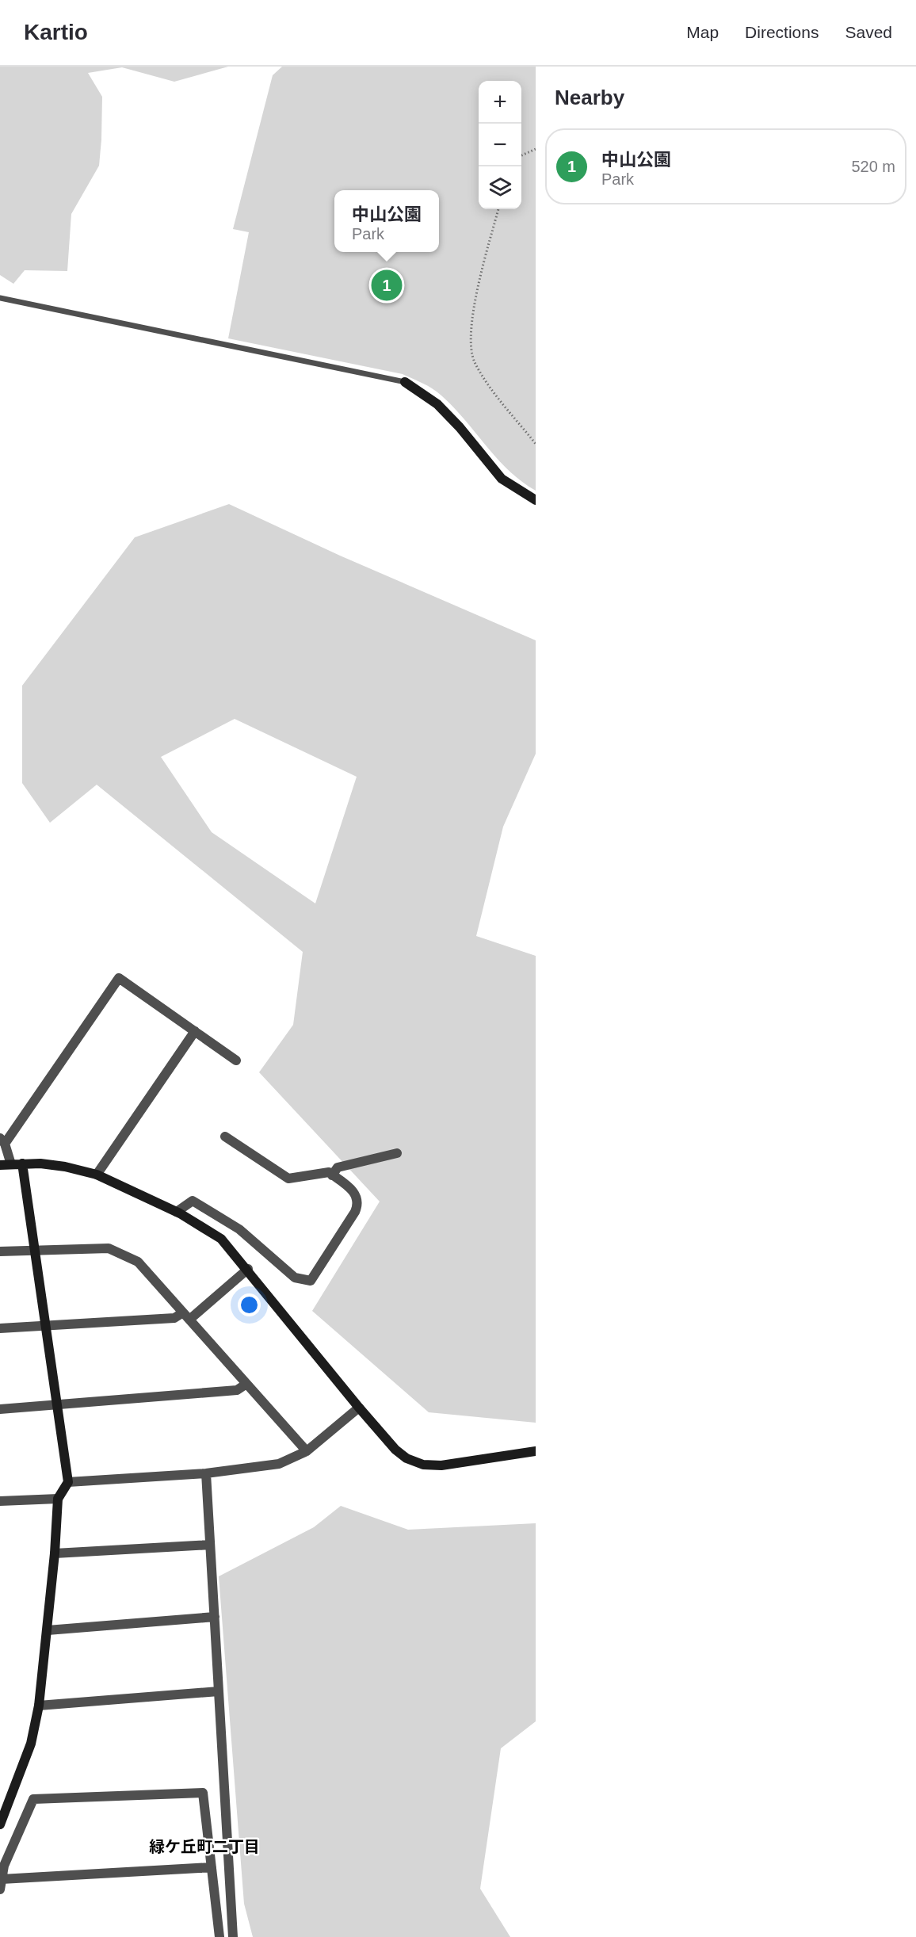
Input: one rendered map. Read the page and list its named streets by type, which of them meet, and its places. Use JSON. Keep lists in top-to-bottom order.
{
  "districts": ["緑ケ丘町二丁目"],
  "page": {
    "header": "Kartio",
    "nav": ["Map", "Directions", "Saved"],
    "heading": "Nearby",
    "map_buttons": ["+", "−"],
    "list": [
      {
        "mark": "1",
        "name": "中山公園",
        "note": "Park",
        "value": "520 m"
      }
    ],
    "popup": ["中山公園", "Park"],
    "pins": "1"
  }
}
